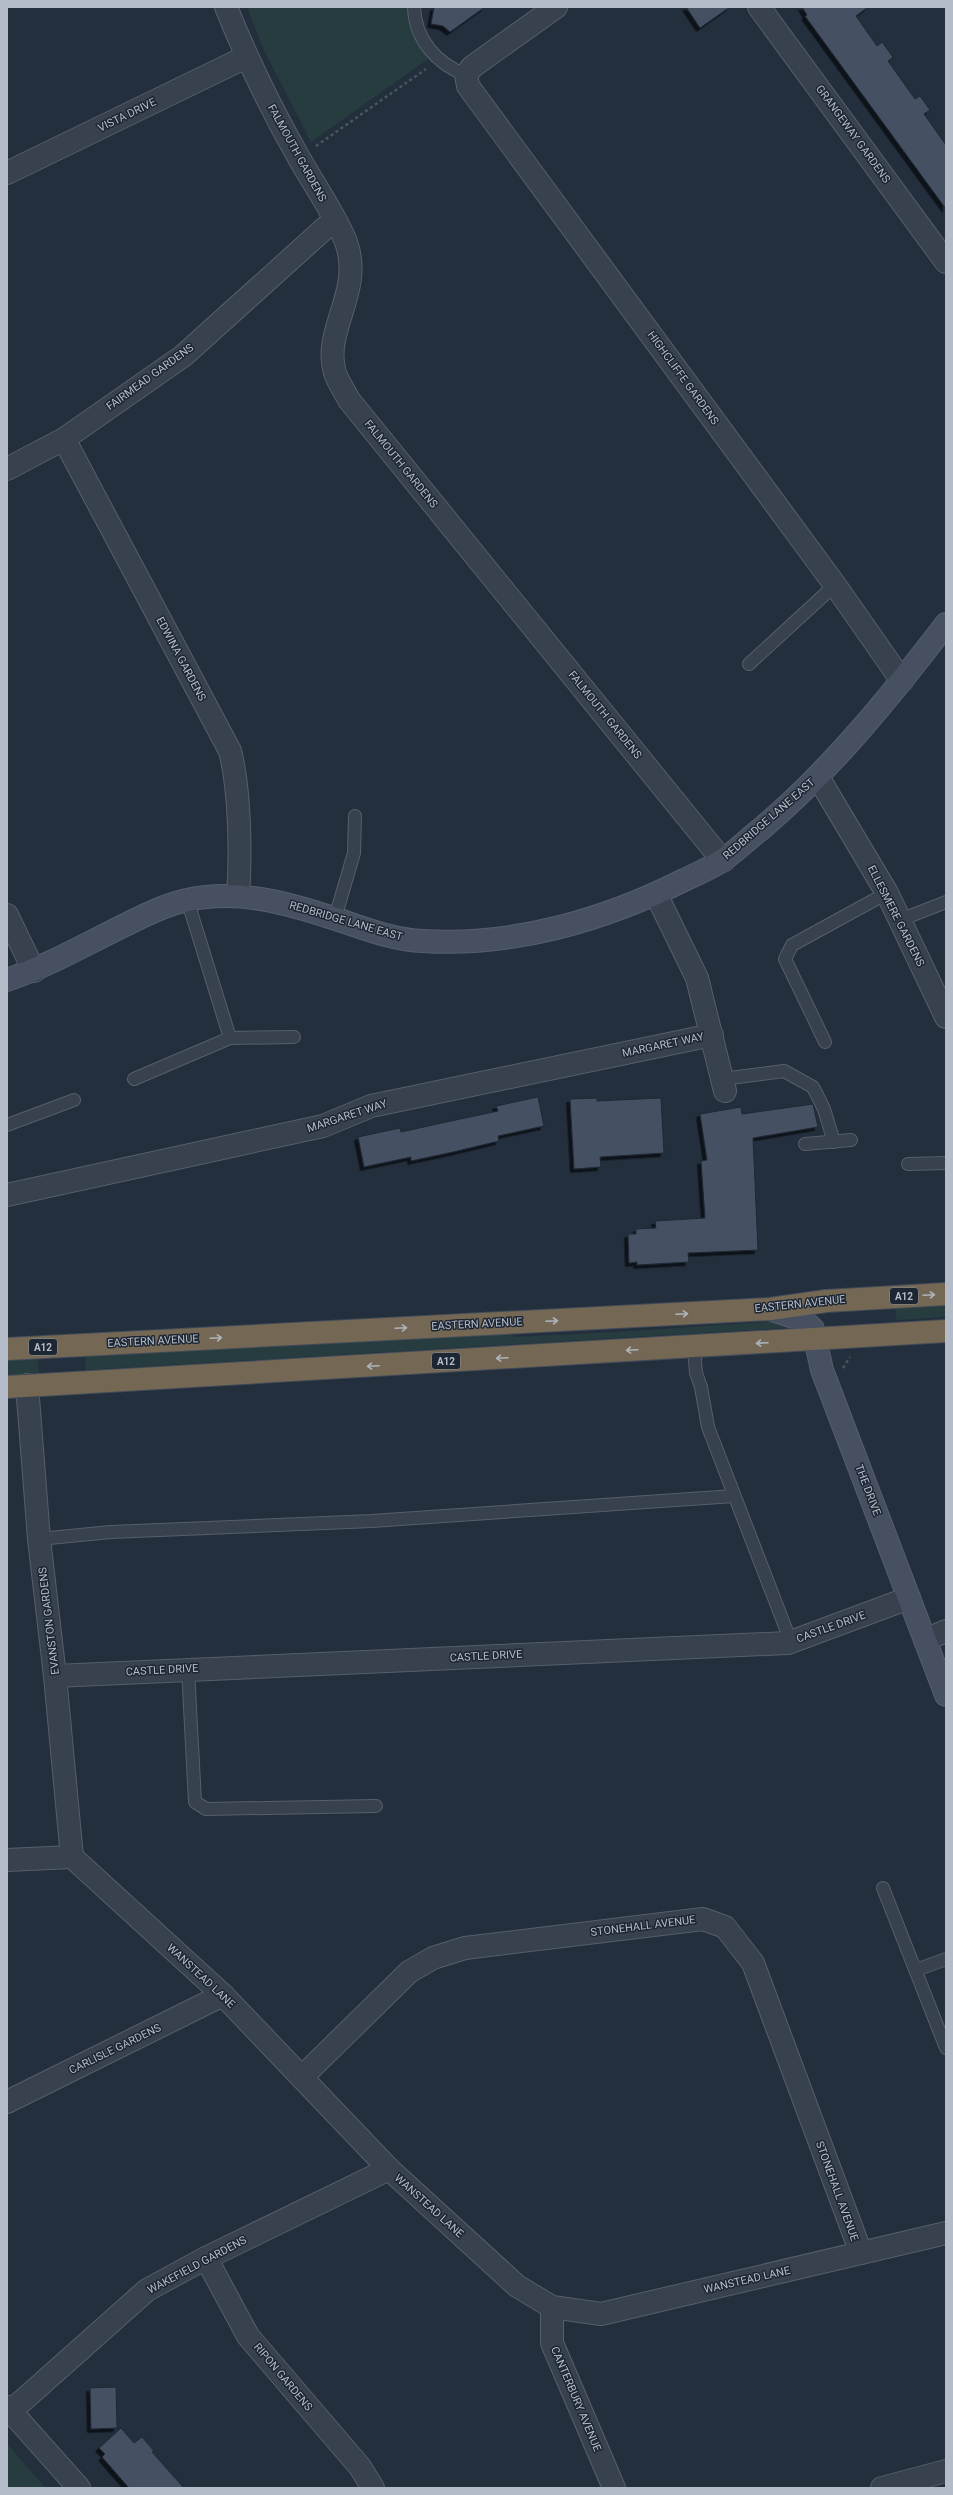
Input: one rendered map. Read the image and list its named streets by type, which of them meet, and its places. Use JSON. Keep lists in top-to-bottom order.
{
  "streets": {
    "highway": ["A12", "EASTERN AVENUE"],
    "street": [
      "VISTA DRIVE",
      "GRANGEWAY GARDENS",
      "FALMOUTH GARDENS",
      "FAIRMEAD GARDENS",
      "HIGHCLIFFE GARDENS",
      "EDWINA GARDENS",
      "REDBRIDGE LANE EAST",
      "ELLESMERE GARDENS",
      "MARGARET WAY",
      "THE DRIVE",
      "EVANSTON GARDENS",
      "CASTLE DRIVE",
      "STONEHALL AVENUE",
      "WANSTEAD LANE",
      "CARLISLE GARDENS",
      "WAKEFIELD GARDENS",
      "RIPON GARDENS",
      "CANTERBURY AVENUE"
    ]
  },
  "crossings": [
    ["VISTA DRIVE", "FALMOUTH GARDENS"],
    ["FALMOUTH GARDENS", "FAIRMEAD GARDENS"],
    ["FALMOUTH GARDENS", "REDBRIDGE LANE EAST"],
    ["FAIRMEAD GARDENS", "EDWINA GARDENS"],
    ["HIGHCLIFFE GARDENS", "REDBRIDGE LANE EAST"],
    ["EDWINA GARDENS", "REDBRIDGE LANE EAST"],
    ["REDBRIDGE LANE EAST", "ELLESMERE GARDENS"],
    ["REDBRIDGE LANE EAST", "MARGARET WAY"],
    ["A12", "THE DRIVE"],
    ["A12", "EVANSTON GARDENS"],
    ["EASTERN AVENUE", "THE DRIVE"],
    ["THE DRIVE", "CASTLE DRIVE"],
    ["EVANSTON GARDENS", "CASTLE DRIVE"],
    ["EVANSTON GARDENS", "WANSTEAD LANE"],
    ["STONEHALL AVENUE", "WANSTEAD LANE"],
    ["WANSTEAD LANE", "CARLISLE GARDENS"],
    ["WANSTEAD LANE", "WAKEFIELD GARDENS"],
    ["WANSTEAD LANE", "CANTERBURY AVENUE"],
    ["WAKEFIELD GARDENS", "RIPON GARDENS"]
  ]
}
